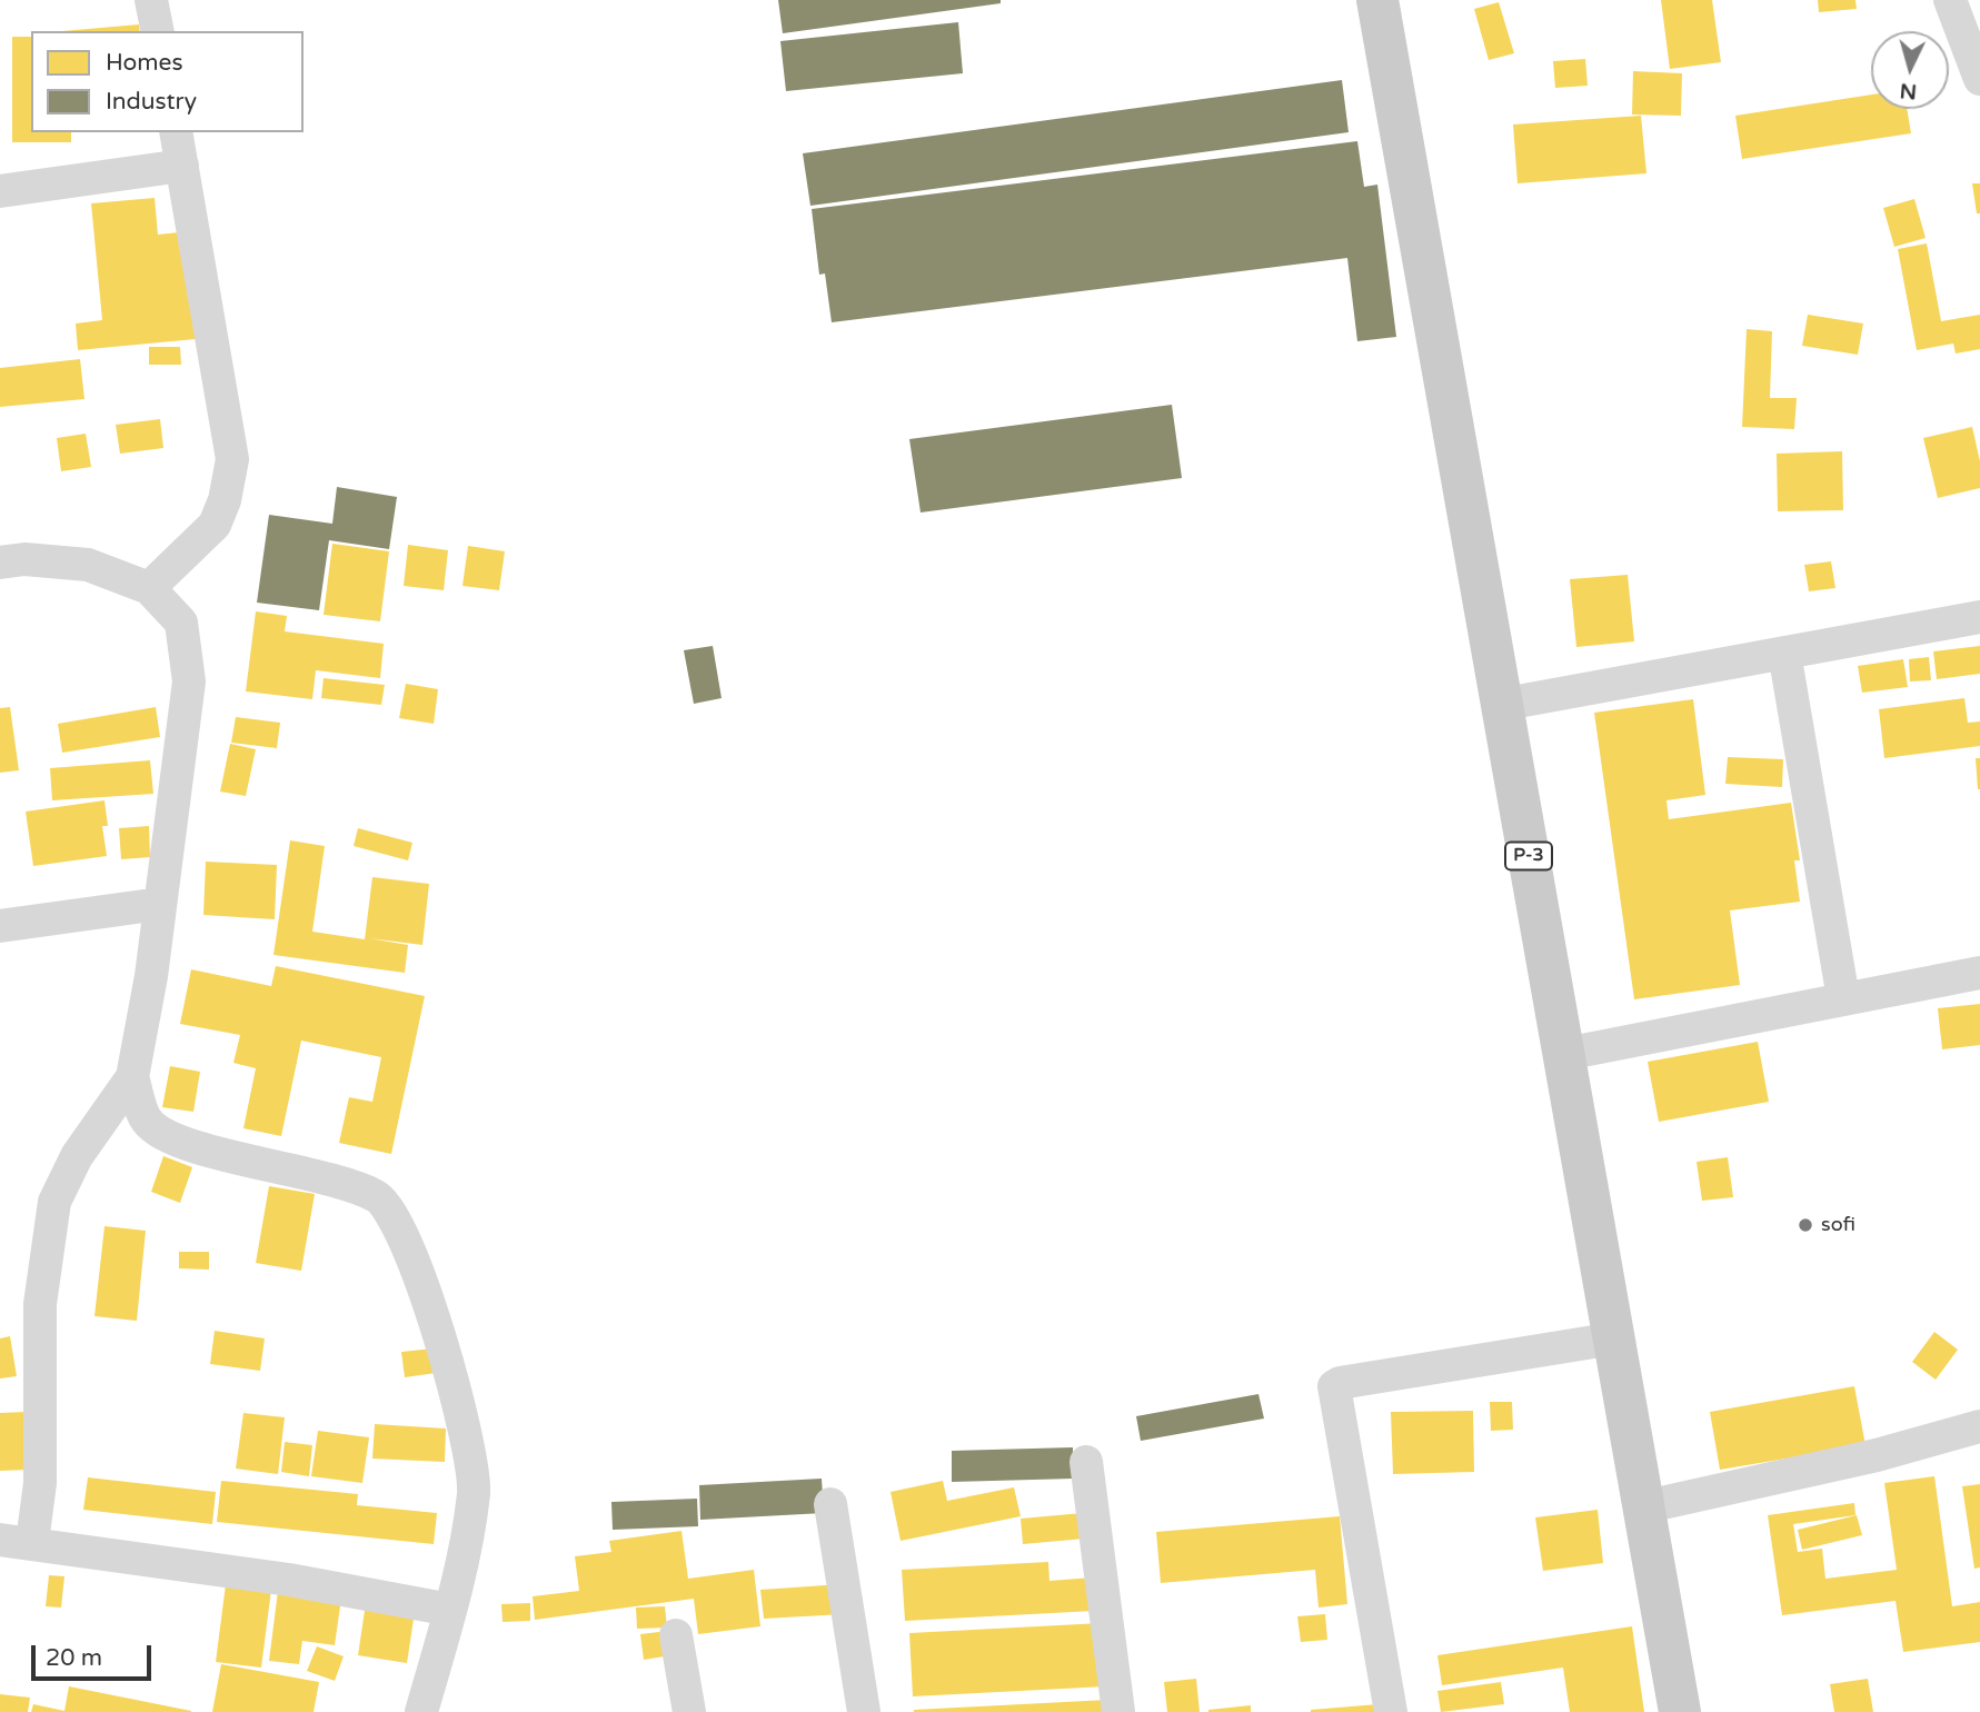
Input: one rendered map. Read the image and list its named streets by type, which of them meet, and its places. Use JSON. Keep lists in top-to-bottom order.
{
  "streets": {
    "main road": ["P-3"]
  },
  "places": ["sofi"],
  "legend": ["Homes", "Industry"],
  "scale_bar": "20 m",
  "north": "bottom"
}
